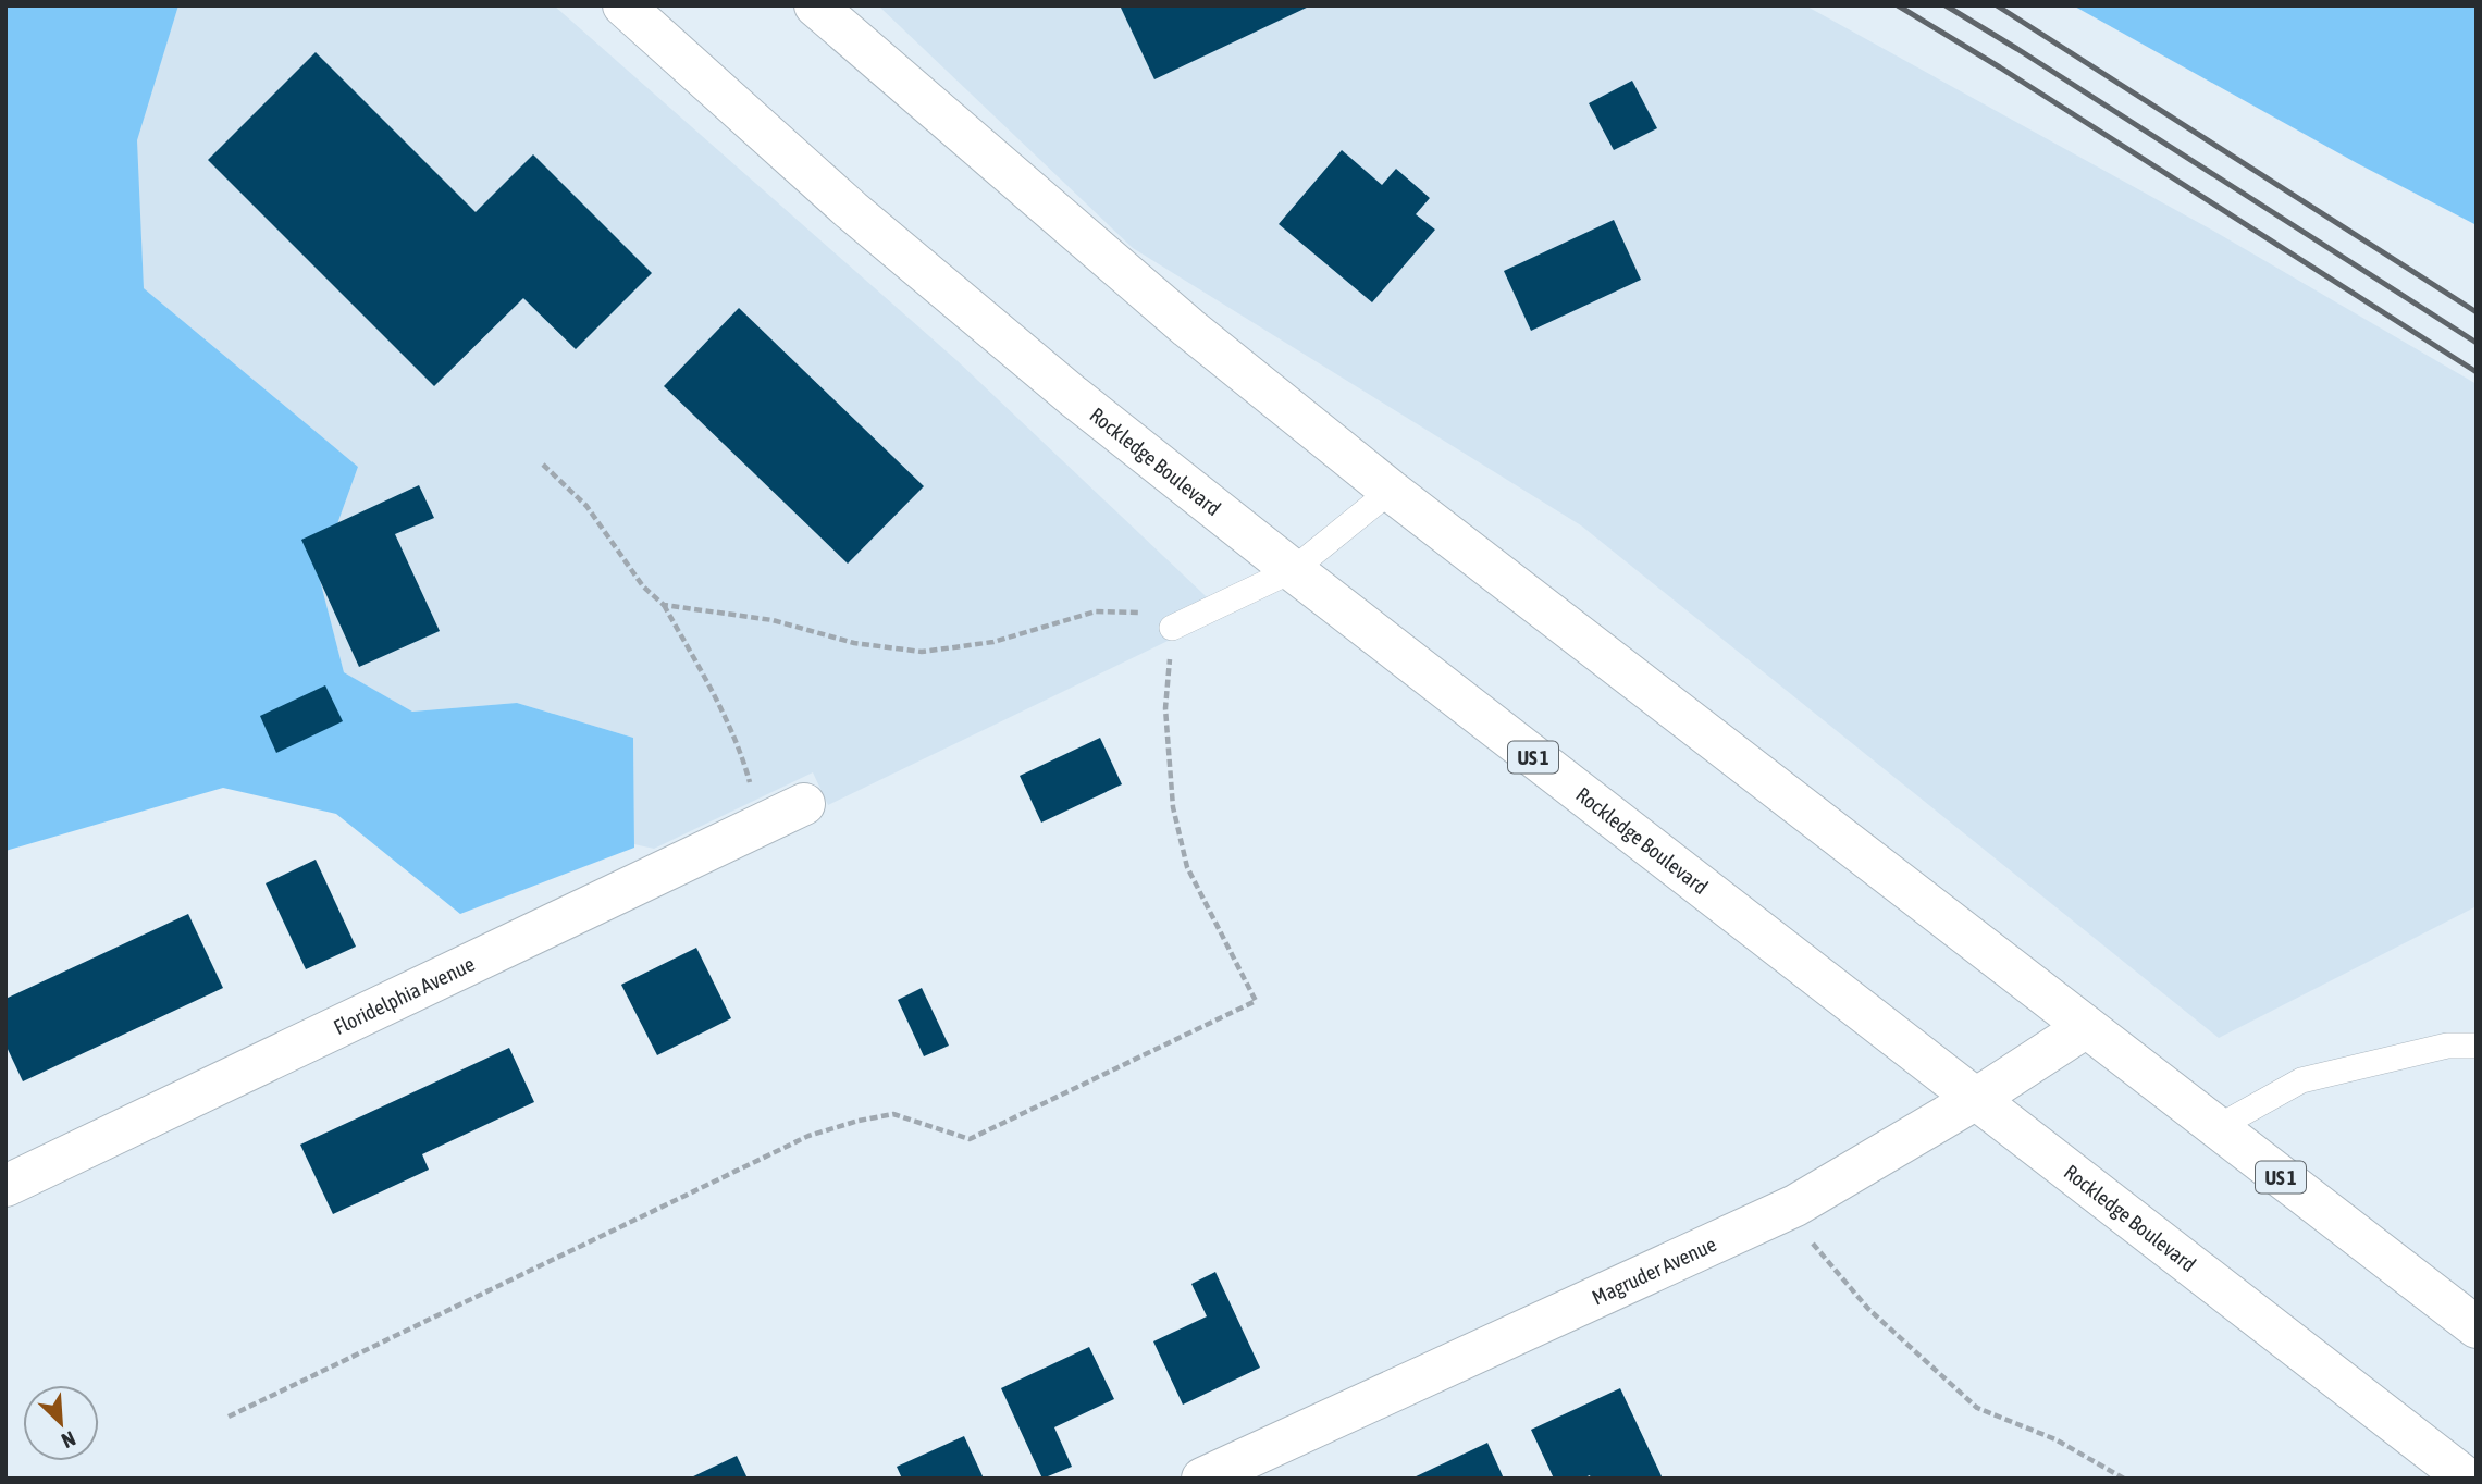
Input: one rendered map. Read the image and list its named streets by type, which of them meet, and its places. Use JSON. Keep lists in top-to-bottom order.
{
  "streets": {
    "main road": [
      "Rockledge Boulevard",
      "US 1",
      "Floridelphia Avenue",
      "Magruder Avenue"
    ]
  },
  "crossings": [
    ["Rockledge Boulevard", "Magruder Avenue"],
    ["US 1", "Magruder Avenue"]
  ],
  "north": "bottom right"
}
